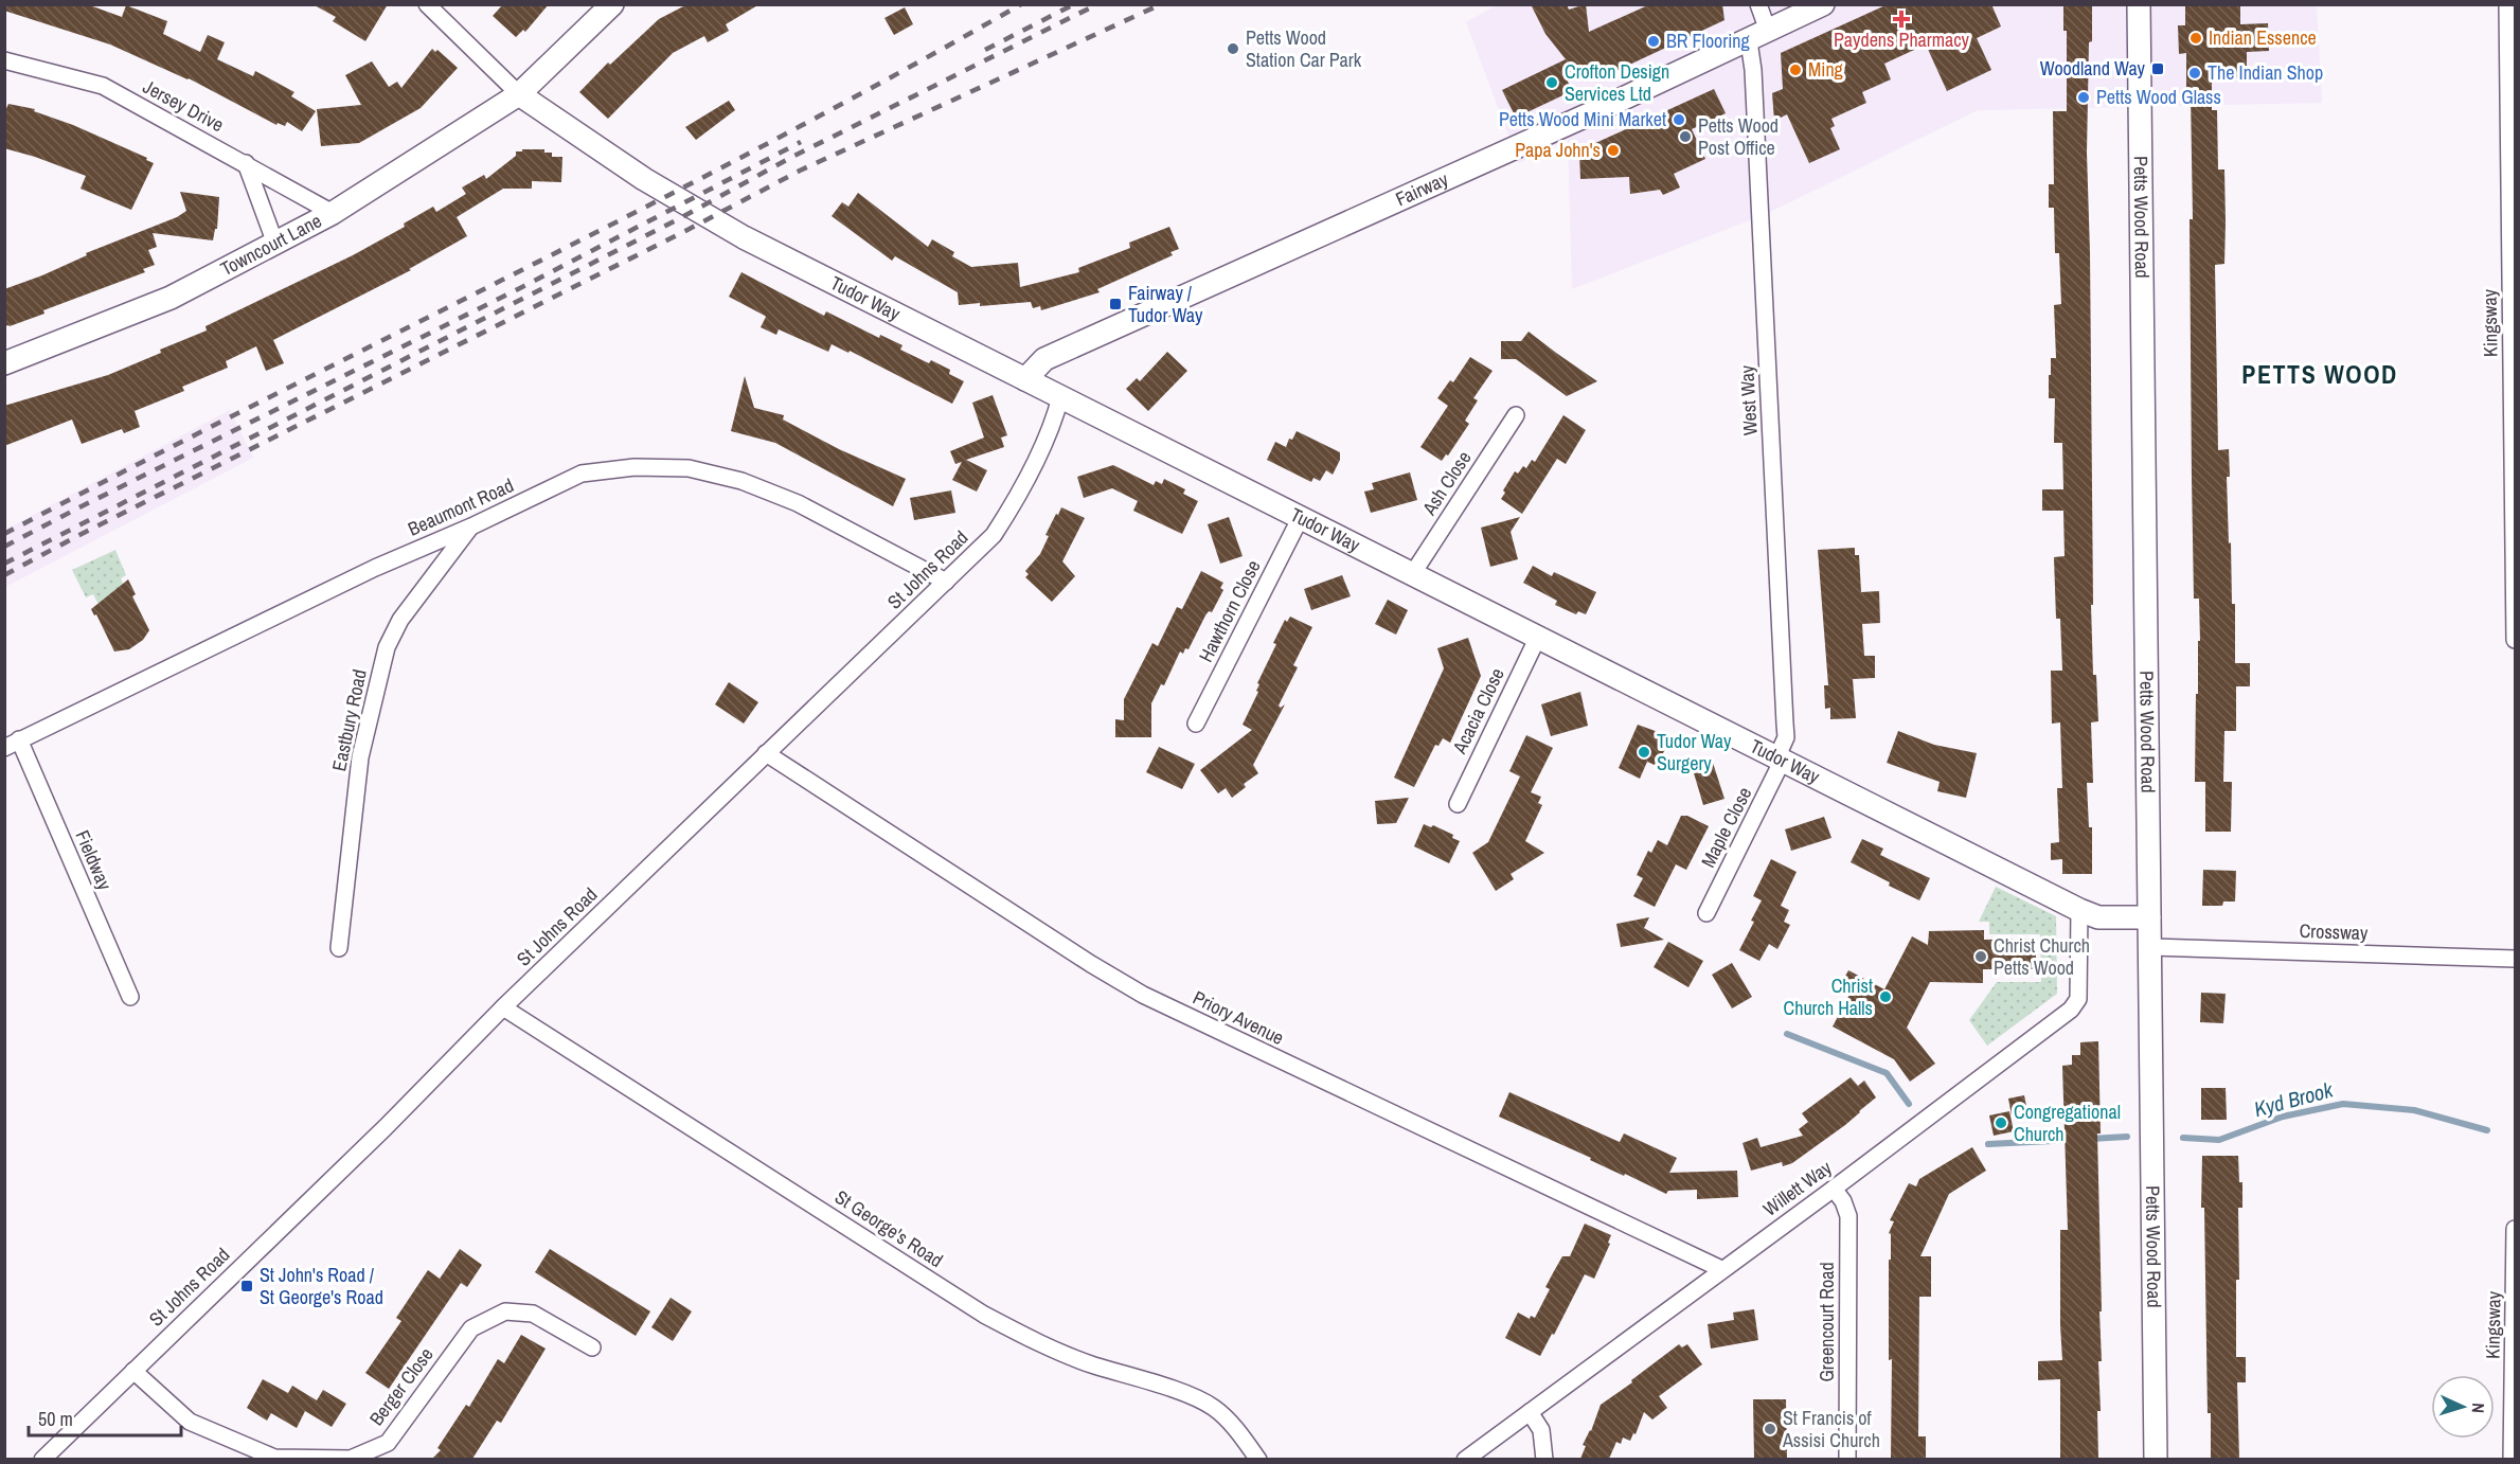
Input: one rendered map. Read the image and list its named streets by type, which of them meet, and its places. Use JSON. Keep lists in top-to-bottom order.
{
  "streets": {
    "street": [
      "Jersey Drive",
      "Fairway",
      "Petts Wood Road",
      "Towncourt Lane",
      "Tudor Way",
      "Kingsway",
      "West Way",
      "Ash Close",
      "Beaumont Road",
      "St Johns Road",
      "Hawthorn Close",
      "Acacia Close",
      "Eastbury Road",
      "Maple Close",
      "Fieldway",
      "Crossway",
      "Priory Avenue",
      "Willett Way",
      "St George's Road",
      "Greencourt Road",
      "Berger Close"
    ]
  },
  "crossings": [
    ["Jersey Drive", "Towncourt Lane"],
    ["Fairway", "Tudor Way"],
    ["Fairway", "West Way"],
    ["Petts Wood Road", "Tudor Way"],
    ["Petts Wood Road", "Crossway"],
    ["Towncourt Lane", "Tudor Way"],
    ["Tudor Way", "West Way"],
    ["Tudor Way", "Ash Close"],
    ["Tudor Way", "St Johns Road"],
    ["Tudor Way", "Hawthorn Close"],
    ["Tudor Way", "Acacia Close"],
    ["Tudor Way", "Maple Close"],
    ["Tudor Way", "Willett Way"],
    ["West Way", "Maple Close"],
    ["Beaumont Road", "St Johns Road"],
    ["Beaumont Road", "Eastbury Road"],
    ["Beaumont Road", "Fieldway"],
    ["St Johns Road", "Priory Avenue"],
    ["St Johns Road", "St George's Road"],
    ["St Johns Road", "Berger Close"],
    ["Priory Avenue", "Willett Way"],
    ["Willett Way", "Greencourt Road"]
  ],
  "districts": ["PETTS WOOD"],
  "water": ["Kyd Brook"],
  "places": {
    "health": ["Paydens Pharmacy"],
    "other": [
      "Indian Essence",
      "BR Flooring",
      "Petts Wood Station Car Park",
      "Ming",
      "The Indian Shop",
      "Crofton Design Services Ltd",
      "Petts Wood Glass",
      "Petts Wood Mini Market",
      "Petts Wood Post Office",
      "Papa John's",
      "Tudor Way Surgery",
      "Christ Church Petts Wood",
      "Christ Church Halls",
      "Congregational Church",
      "St Francis of Assisi Church"
    ],
    "transit": ["Woodland Way", "Fairway / Tudor Way", "St John's Road / St George's Road"]
  },
  "scale_bar": "50 m",
  "north": "right"
}
